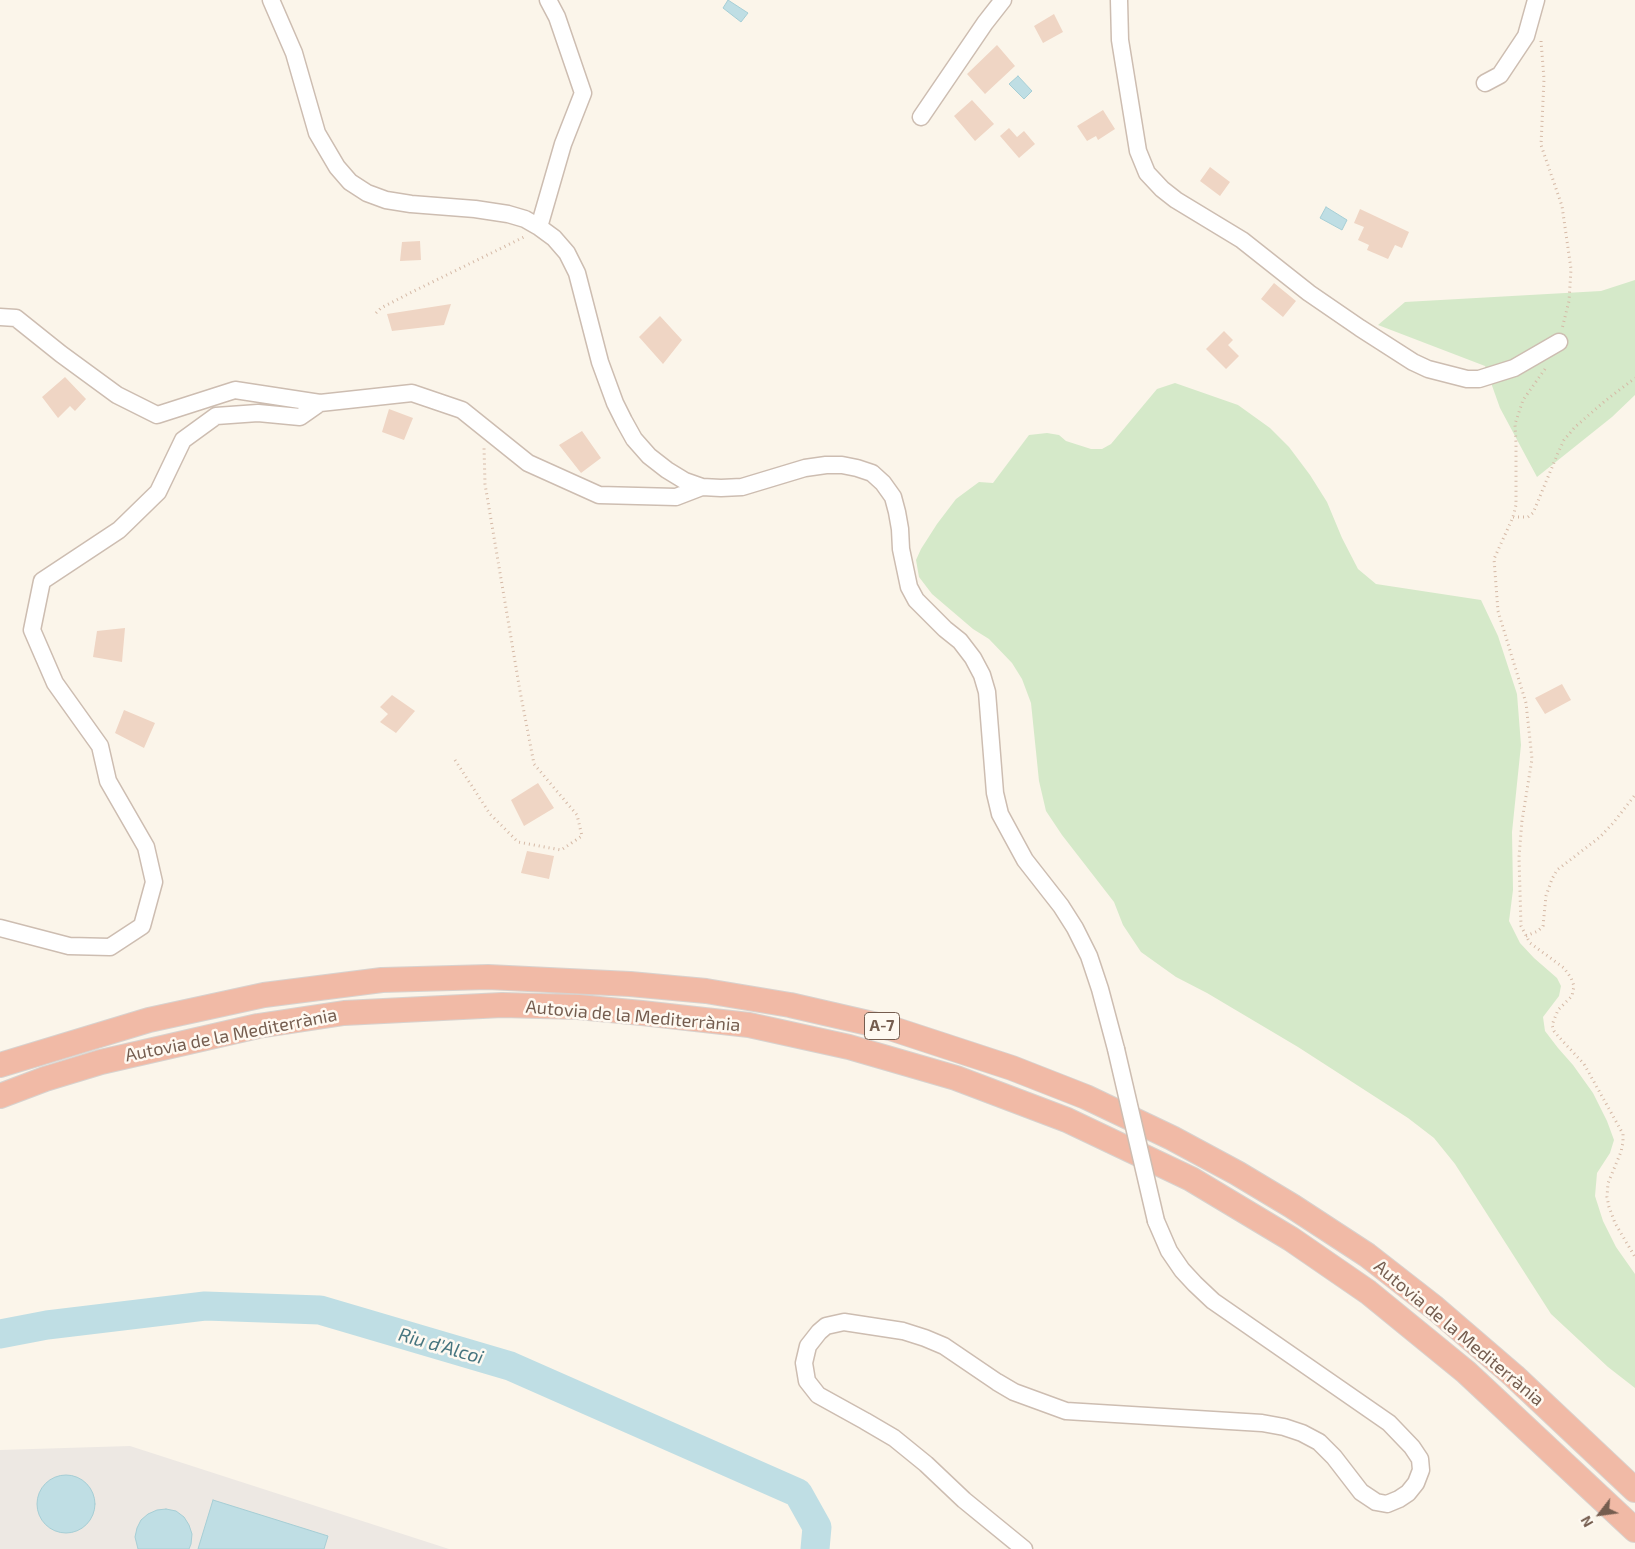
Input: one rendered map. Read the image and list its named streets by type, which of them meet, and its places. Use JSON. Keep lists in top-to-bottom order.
{
  "streets": {
    "highway": ["Autovia de la Mediterrània", "A-7"]
  },
  "water": ["Riu d'Alcoi"],
  "north": "bottom left"
}
